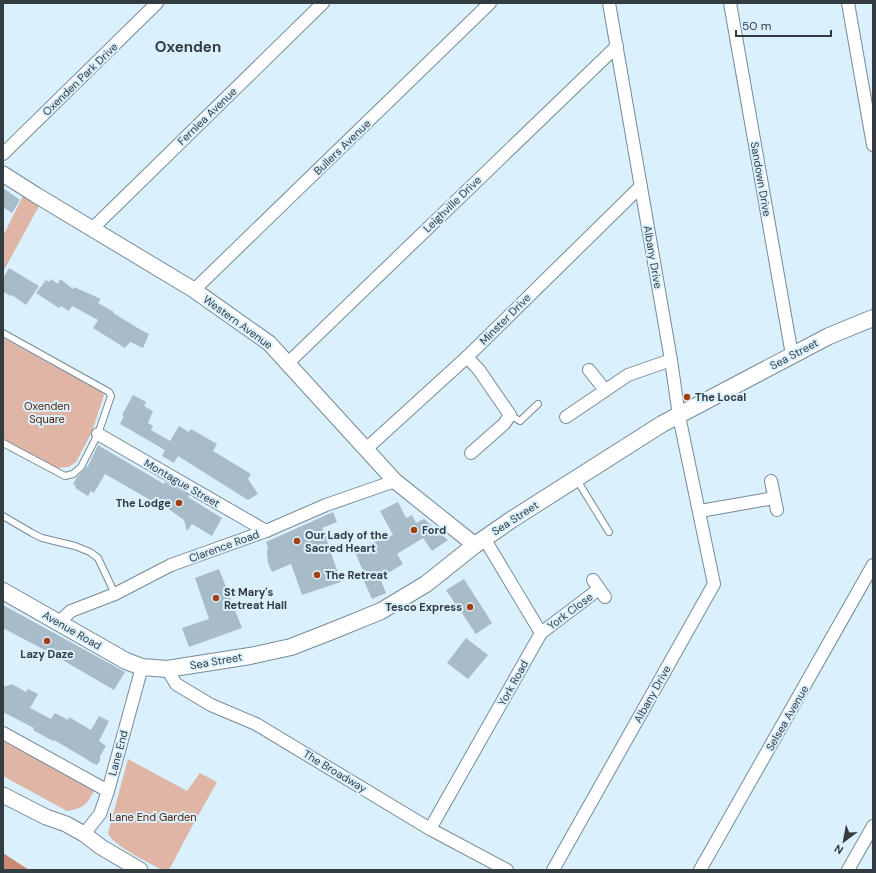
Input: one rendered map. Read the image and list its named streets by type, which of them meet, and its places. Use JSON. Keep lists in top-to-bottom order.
{
  "streets": {
    "main road": ["Sea Street", "Avenue Road"],
    "street": [
      "Oxenden Park Drive",
      "Fernlea Avenue",
      "Bullers Avenue",
      "Sandown Drive",
      "Leighville Drive",
      "Albany Drive",
      "Minster Drive",
      "Western Avenue",
      "Montague Street",
      "Clarence Road",
      "York Close",
      "York Road",
      "Selsea Avenue",
      "Lane End",
      "The Broadway"
    ]
  },
  "crossings": [
    ["Fernlea Avenue", "Western Avenue"],
    ["Bullers Avenue", "Western Avenue"],
    ["Sandown Drive", "Sea Street"],
    ["Leighville Drive", "Albany Drive"],
    ["Leighville Drive", "Western Avenue"],
    ["Albany Drive", "Minster Drive"],
    ["Albany Drive", "Sea Street"],
    ["Minster Drive", "Western Avenue"],
    ["Western Avenue", "Sea Street"],
    ["Western Avenue", "Clarence Road"],
    ["Sea Street", "Avenue Road"],
    ["Sea Street", "Lane End"],
    ["Sea Street", "The Broadway"],
    ["Montague Street", "Clarence Road"],
    ["Clarence Road", "Avenue Road"],
    ["York Close", "York Road"],
    ["Avenue Road", "Lane End"],
    ["York Road", "The Broadway"]
  ],
  "districts": ["Oxenden"],
  "parks": ["Oxenden Square", "Lane End Garden"],
  "places": [
    "The Local",
    "The Lodge",
    "Ford",
    "Our Lady of the Sacred Heart",
    "The Retreat",
    "St Mary's Retreat Hall",
    "Tesco Express",
    "Lazy Daze"
  ],
  "scale_bar": "50 m",
  "north": "bottom left"
}
